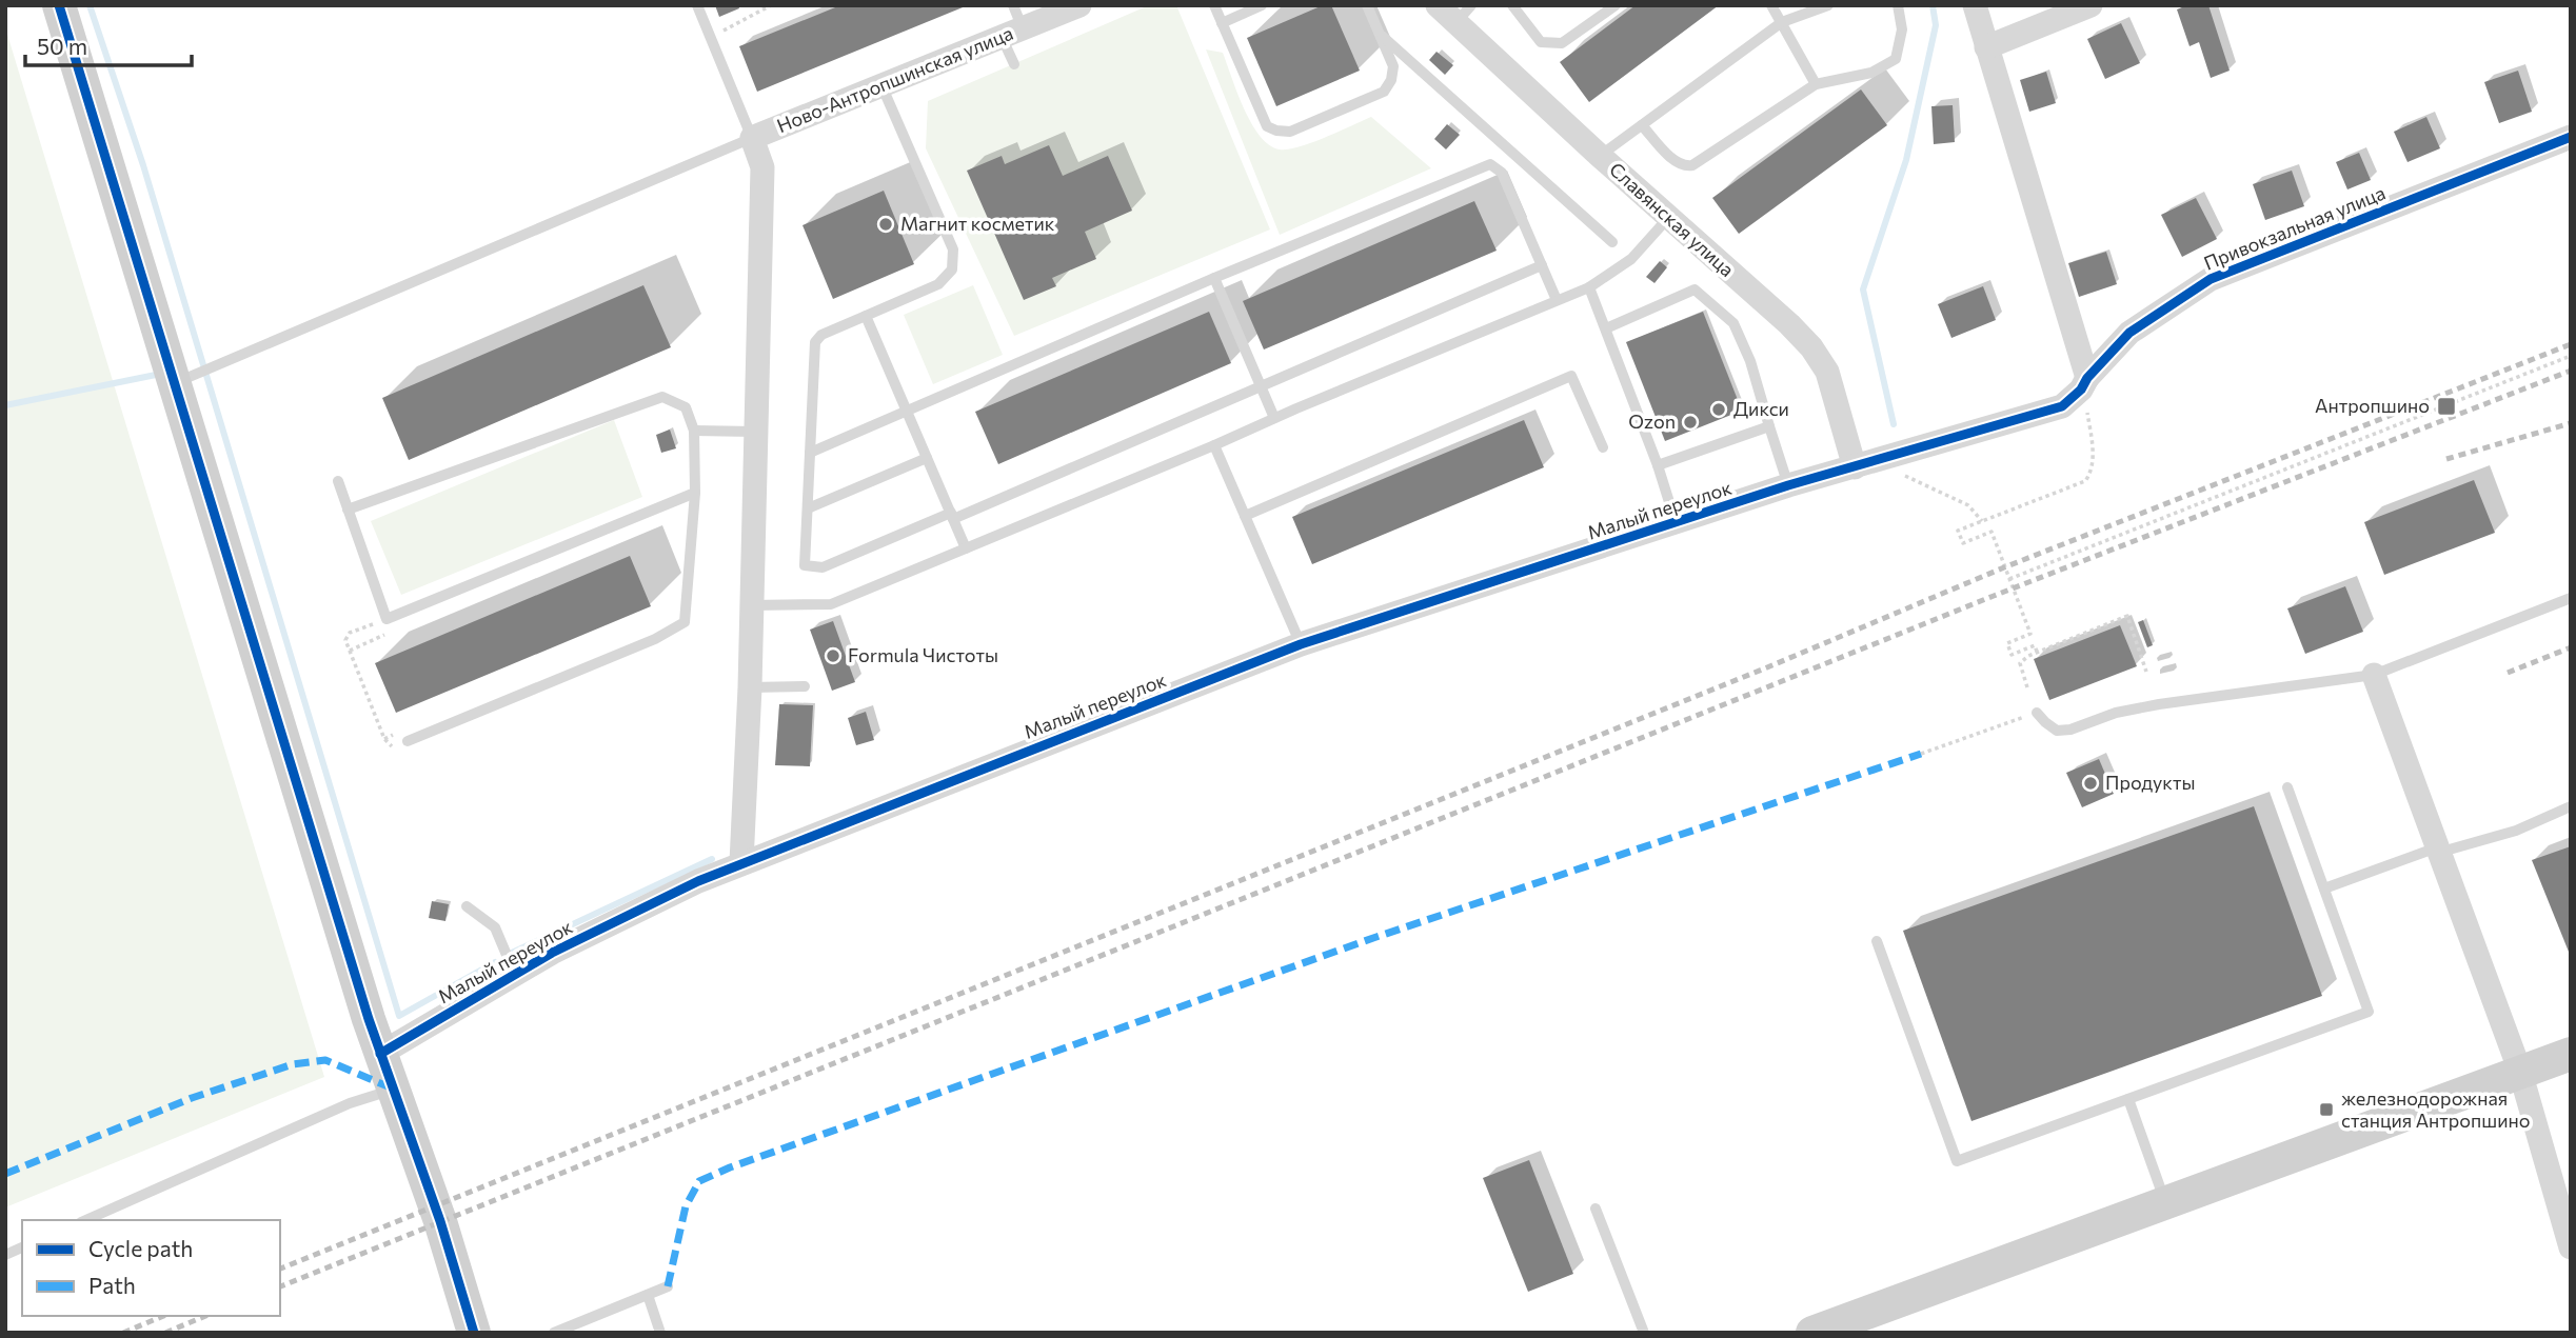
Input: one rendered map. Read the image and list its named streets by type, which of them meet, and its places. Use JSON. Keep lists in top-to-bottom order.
{
  "streets": {
    "street": [
      "Ново-Антропшинская улица",
      "Славянская улица",
      "Привокзальная улица",
      "Малый переулок"
    ]
  },
  "crossings": [
    ["Славянская улица", "Привокзальная улица"],
    ["Славянская улица", "Малый переулок"],
    ["Привокзальная улица", "Малый переулок"]
  ],
  "places": {
    "other": [
      "Магнит косметик",
      "Дикси",
      "Ozon",
      "Formula Чистоты",
      "Продукты"
    ],
    "transit": ["Антропшино", "железнодорожная станция Антропшино"]
  },
  "legend": ["Cycle path", "Path"],
  "scale_bar": "50 m"
}
